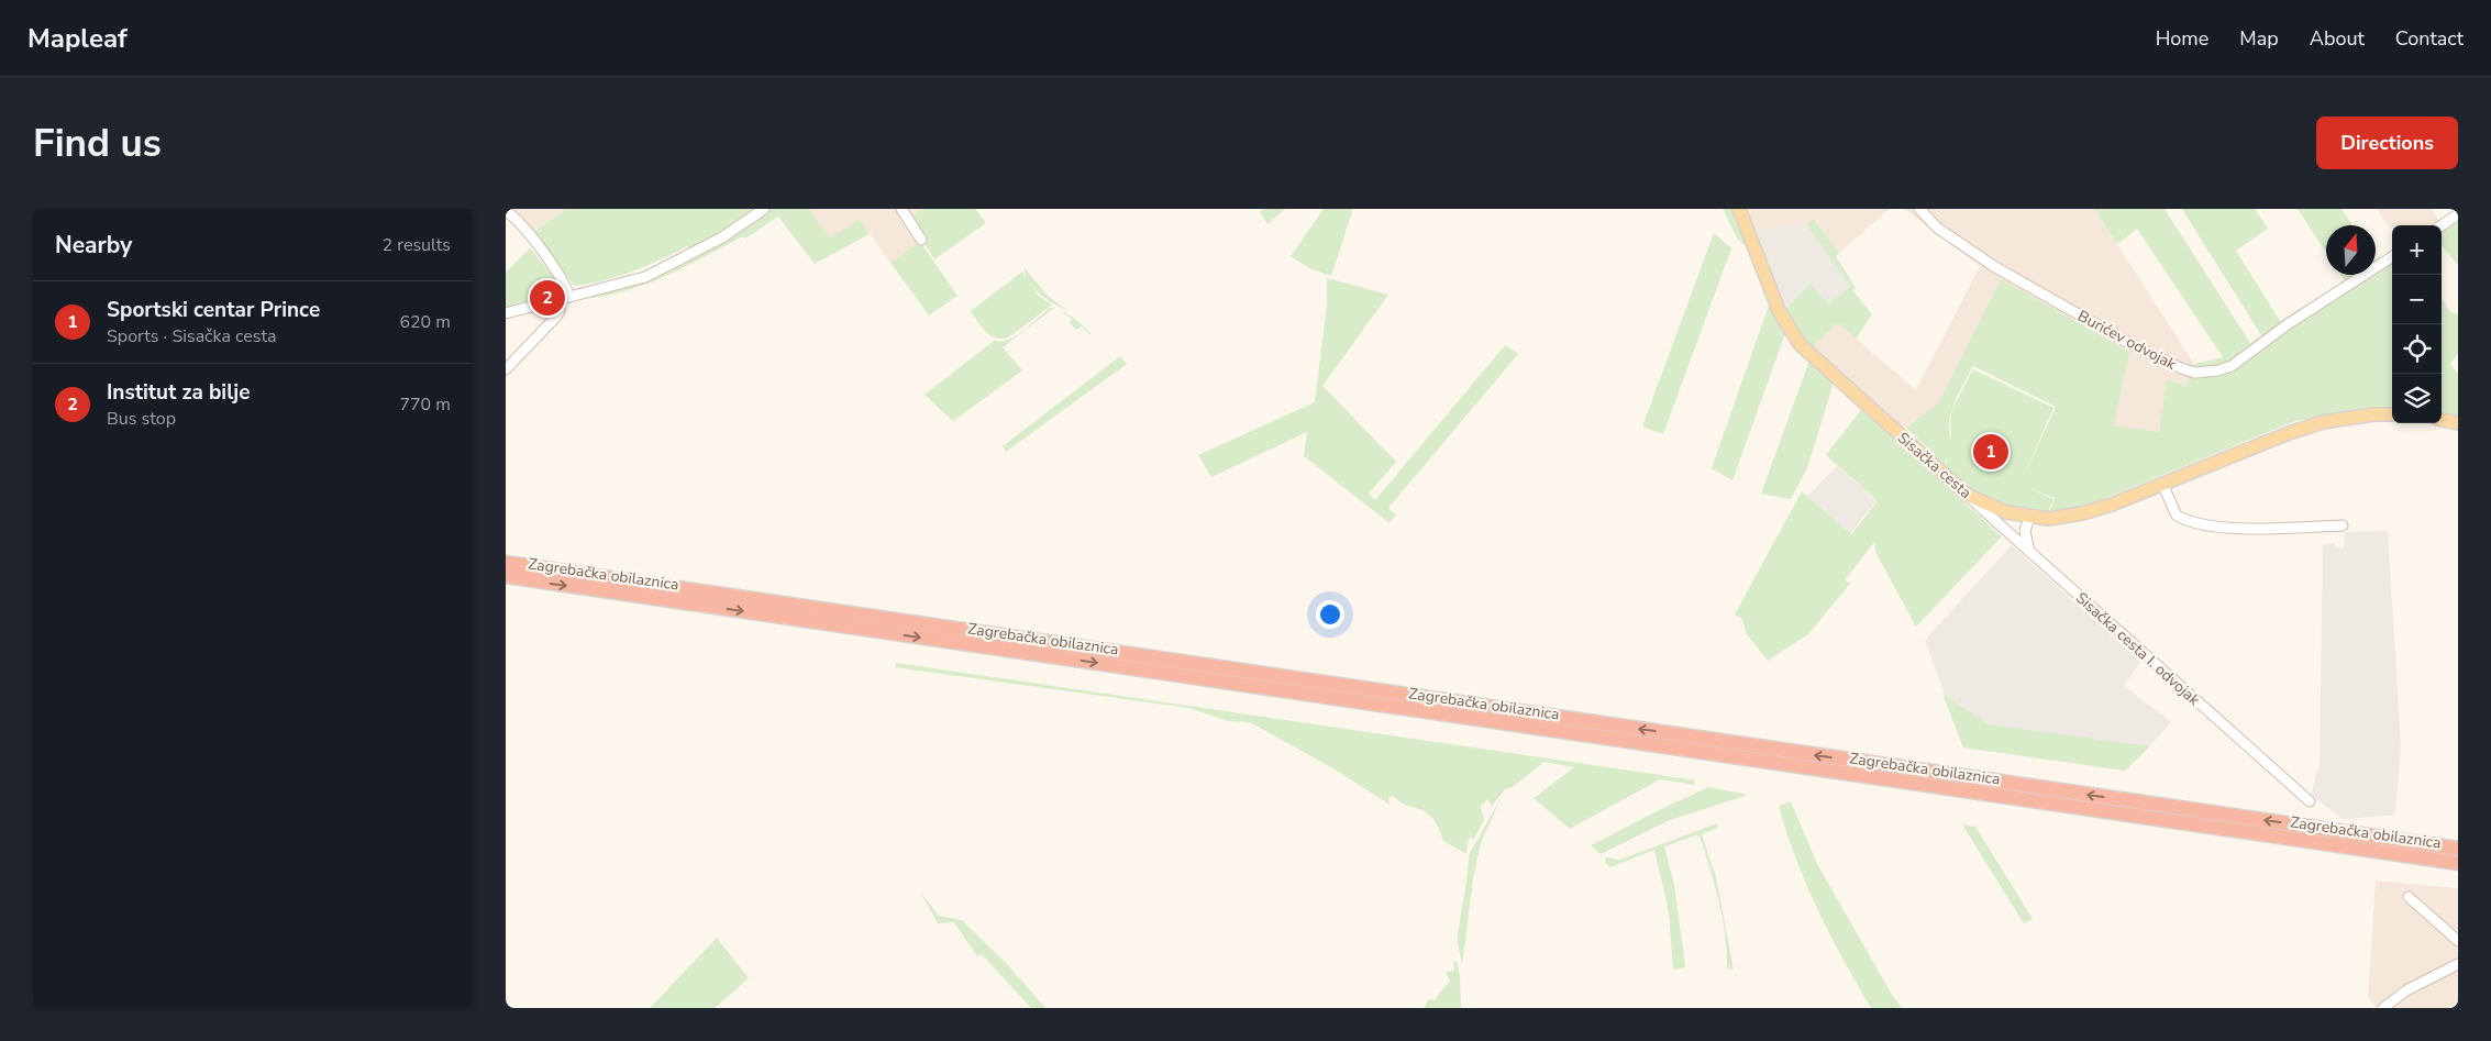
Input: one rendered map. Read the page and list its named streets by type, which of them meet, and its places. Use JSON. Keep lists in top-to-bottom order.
{
  "streets": {
    "highway": ["Zagrebačka obilaznica"],
    "main road": ["Sisačka cesta"],
    "street": ["Burićev odvojak", "Sisačka cesta I. odvojak"]
  },
  "crossings": [
    ["Sisačka cesta", "Sisačka cesta I. odvojak"]
  ],
  "north": "top",
  "page": {
    "header": "Mapleaf",
    "nav": [
      "Home",
      "Map",
      "About",
      "Contact"
    ],
    "buttons": "Directions",
    "title": "Find us",
    "heading": ["Nearby", "2 results"],
    "map_buttons": ["+", "−"],
    "pins": ["2", "1"],
    "list": [
      {
        "mark": "1",
        "name": "Sportski centar Prince",
        "note": "Sports · Sisačka cesta",
        "value": "620 m"
      },
      {
        "mark": "2",
        "name": "Institut za bilje",
        "note": "Bus stop",
        "value": "770 m"
      }
    ]
  }
}
